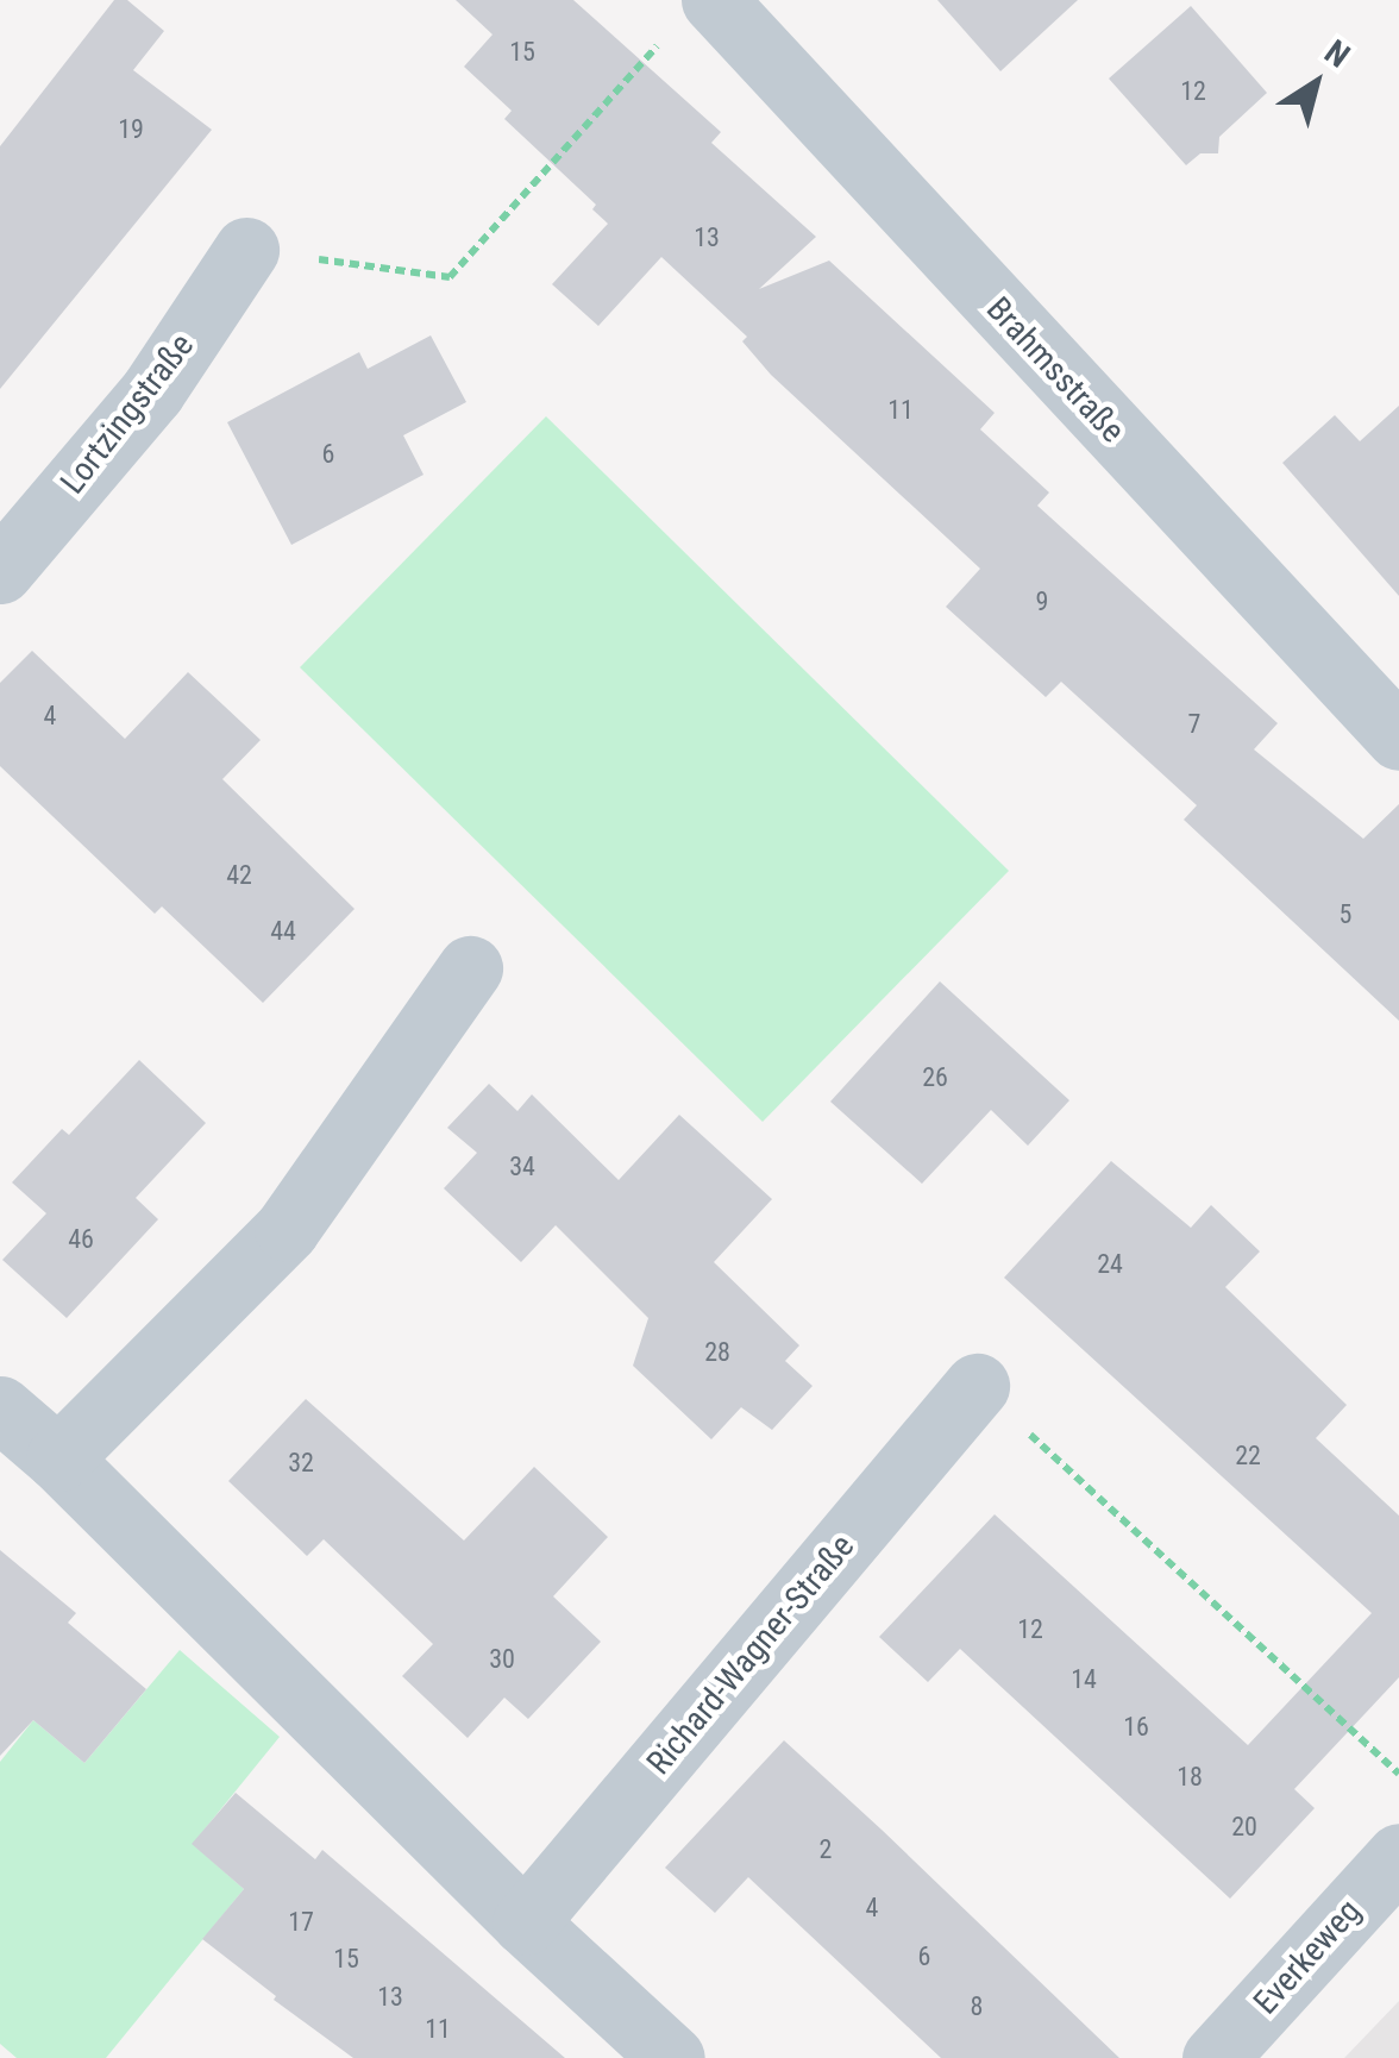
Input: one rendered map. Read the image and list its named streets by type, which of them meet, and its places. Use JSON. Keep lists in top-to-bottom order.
{
  "streets": {
    "street": [
      "Brahmsstraße",
      "Lortzingstraße",
      "Richard-Wagner-Straße",
      "Everkeweg"
    ]
  },
  "house_numbers": [
    "15",
    "12",
    "19",
    "13",
    "11",
    "6",
    "9",
    "4",
    "7",
    "42",
    "5",
    "44",
    "26",
    "34",
    "46",
    "24",
    "28",
    "22",
    "32",
    "12",
    "30",
    "14",
    "16",
    "18",
    "20",
    "2",
    "4",
    "17",
    "6",
    "15",
    "13",
    "8",
    "11"
  ],
  "north": "top right"
}
